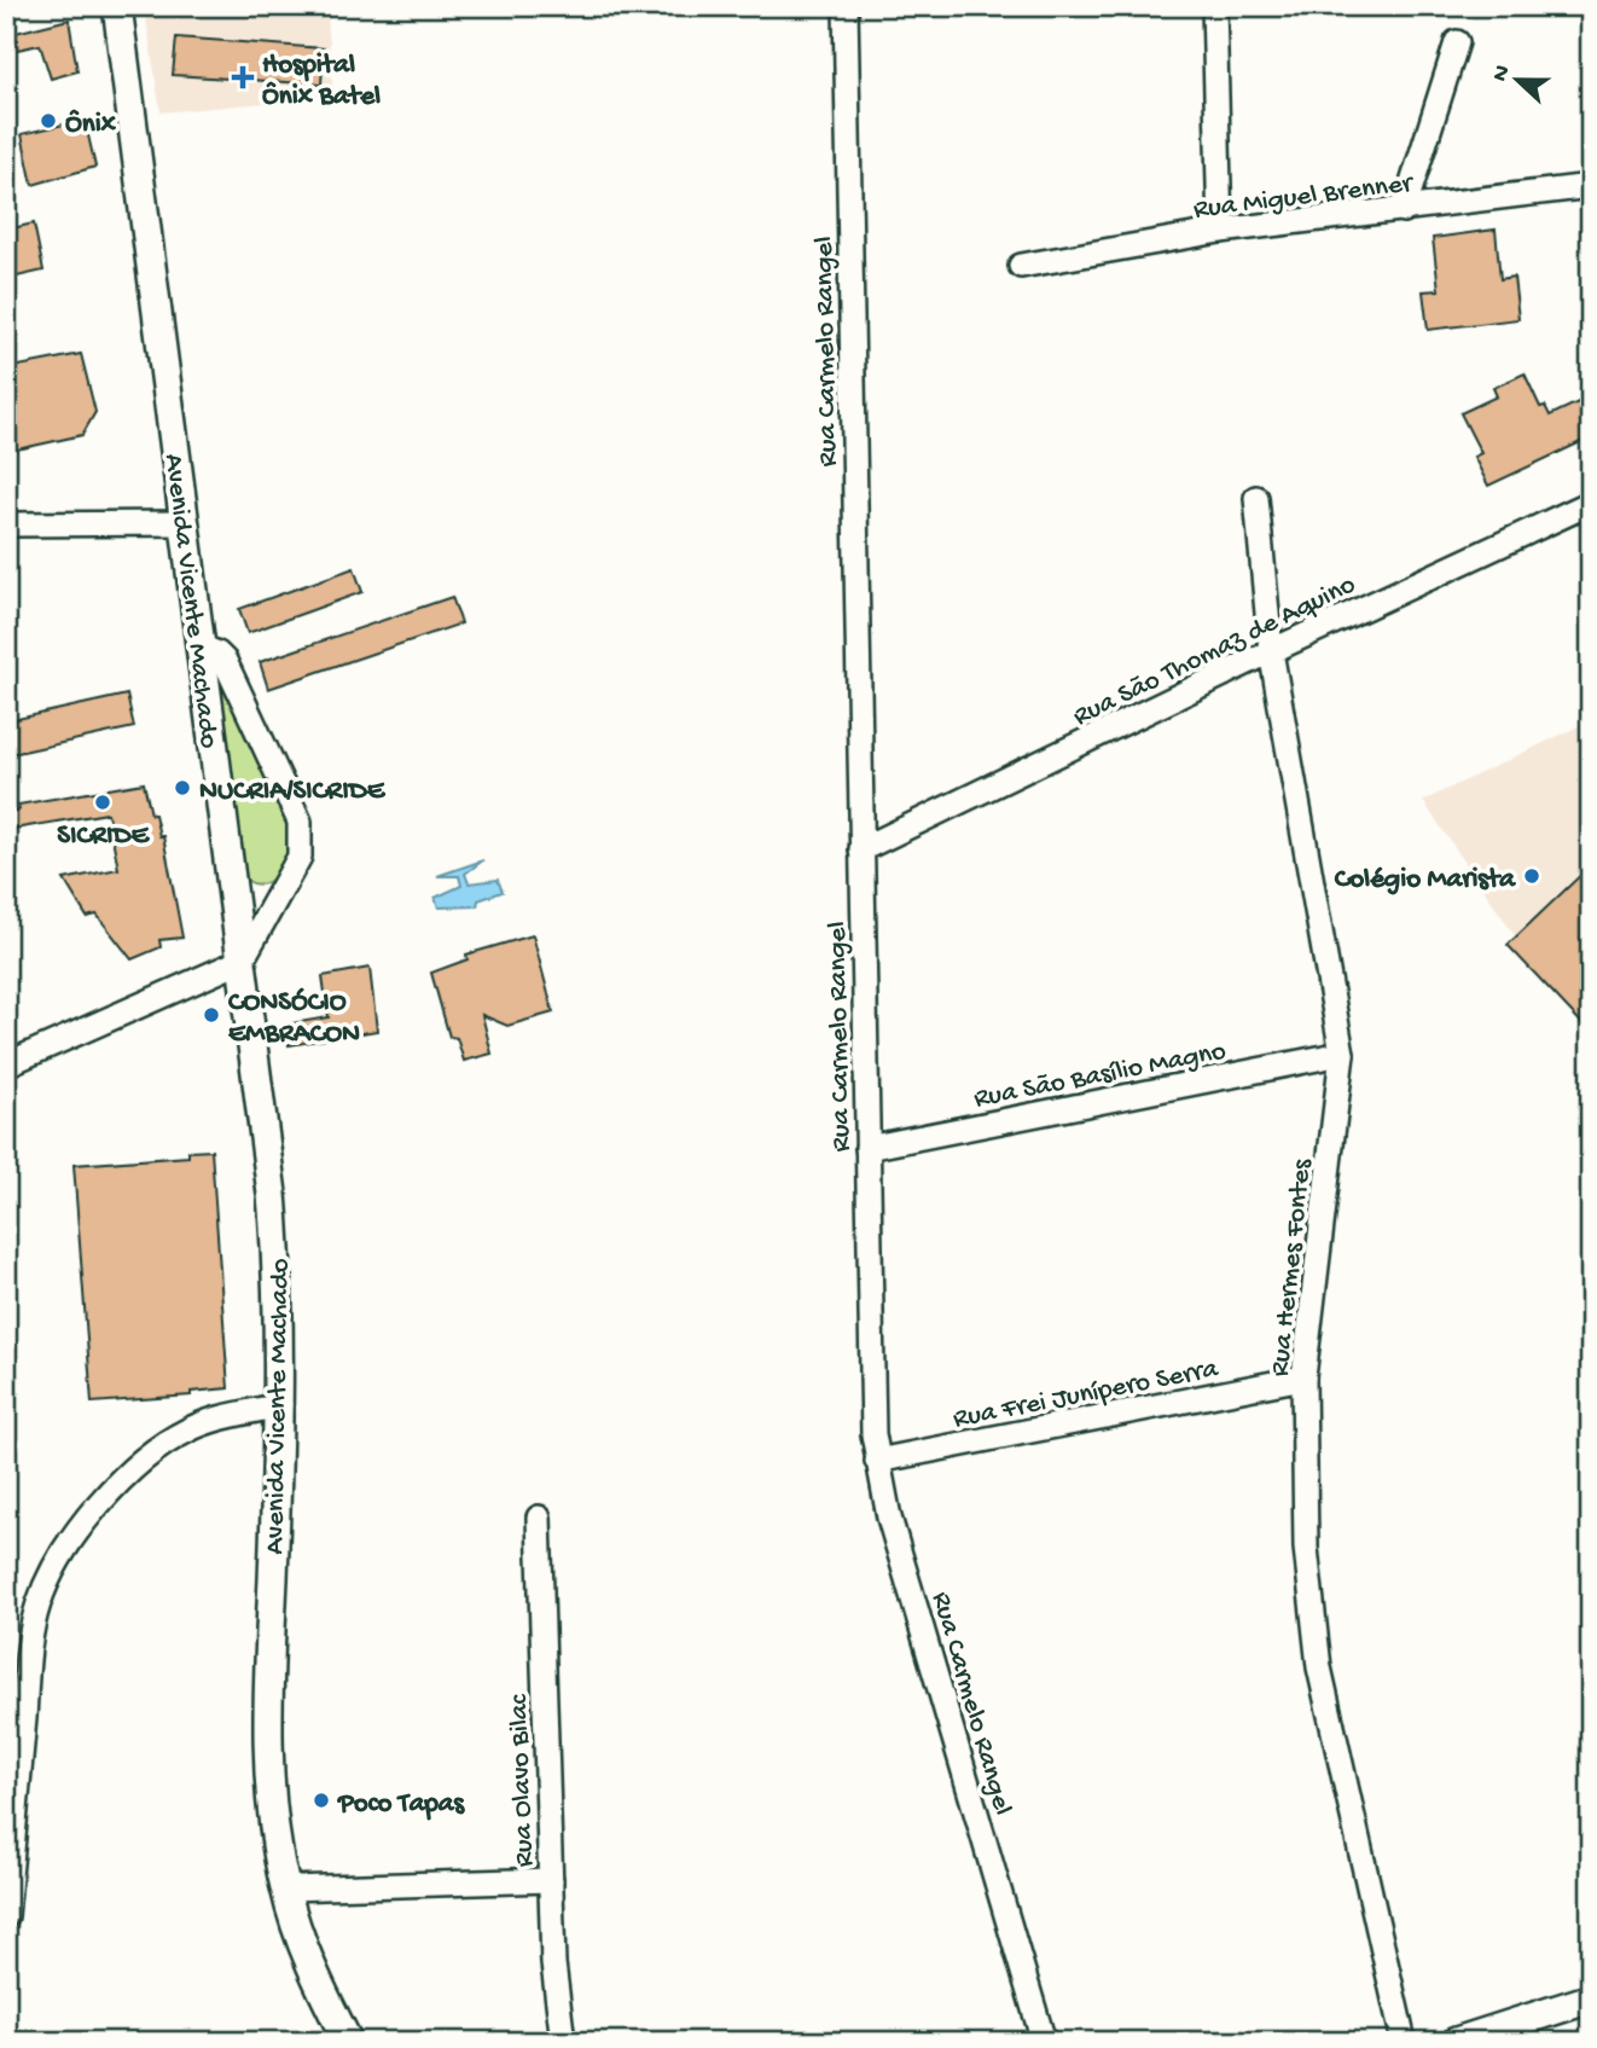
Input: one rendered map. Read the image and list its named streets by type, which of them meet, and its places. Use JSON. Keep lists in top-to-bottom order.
{
  "streets": {
    "street": [
      "Rua Miguel Brenner",
      "Rua Carmelo Rangel",
      "Avenida Vicente Machado",
      "Rua São Thomaz de Aquino",
      "Rua São Basílio Magno",
      "Rua Hermes Fontes",
      "Rua Frei Junípero Serra",
      "Rua Olavo Bilac"
    ]
  },
  "crossings": [
    ["Rua Carmelo Rangel", "Rua São Thomaz de Aquino"],
    ["Rua Carmelo Rangel", "Rua São Basílio Magno"],
    ["Rua Carmelo Rangel", "Rua Frei Junípero Serra"],
    ["Rua São Thomaz de Aquino", "Rua Hermes Fontes"],
    ["Rua São Basílio Magno", "Rua Hermes Fontes"],
    ["Rua Hermes Fontes", "Rua Frei Junípero Serra"]
  ],
  "places": {
    "health": ["Hospital Ônix Batel"],
    "other": [
      "Ônix",
      "NUCRIA/SICRIDE",
      "SICRIDE",
      "Colégio Marista",
      "CONSÓCIO EMBRACON",
      "Poco Tapas"
    ]
  },
  "north": "left"
}
